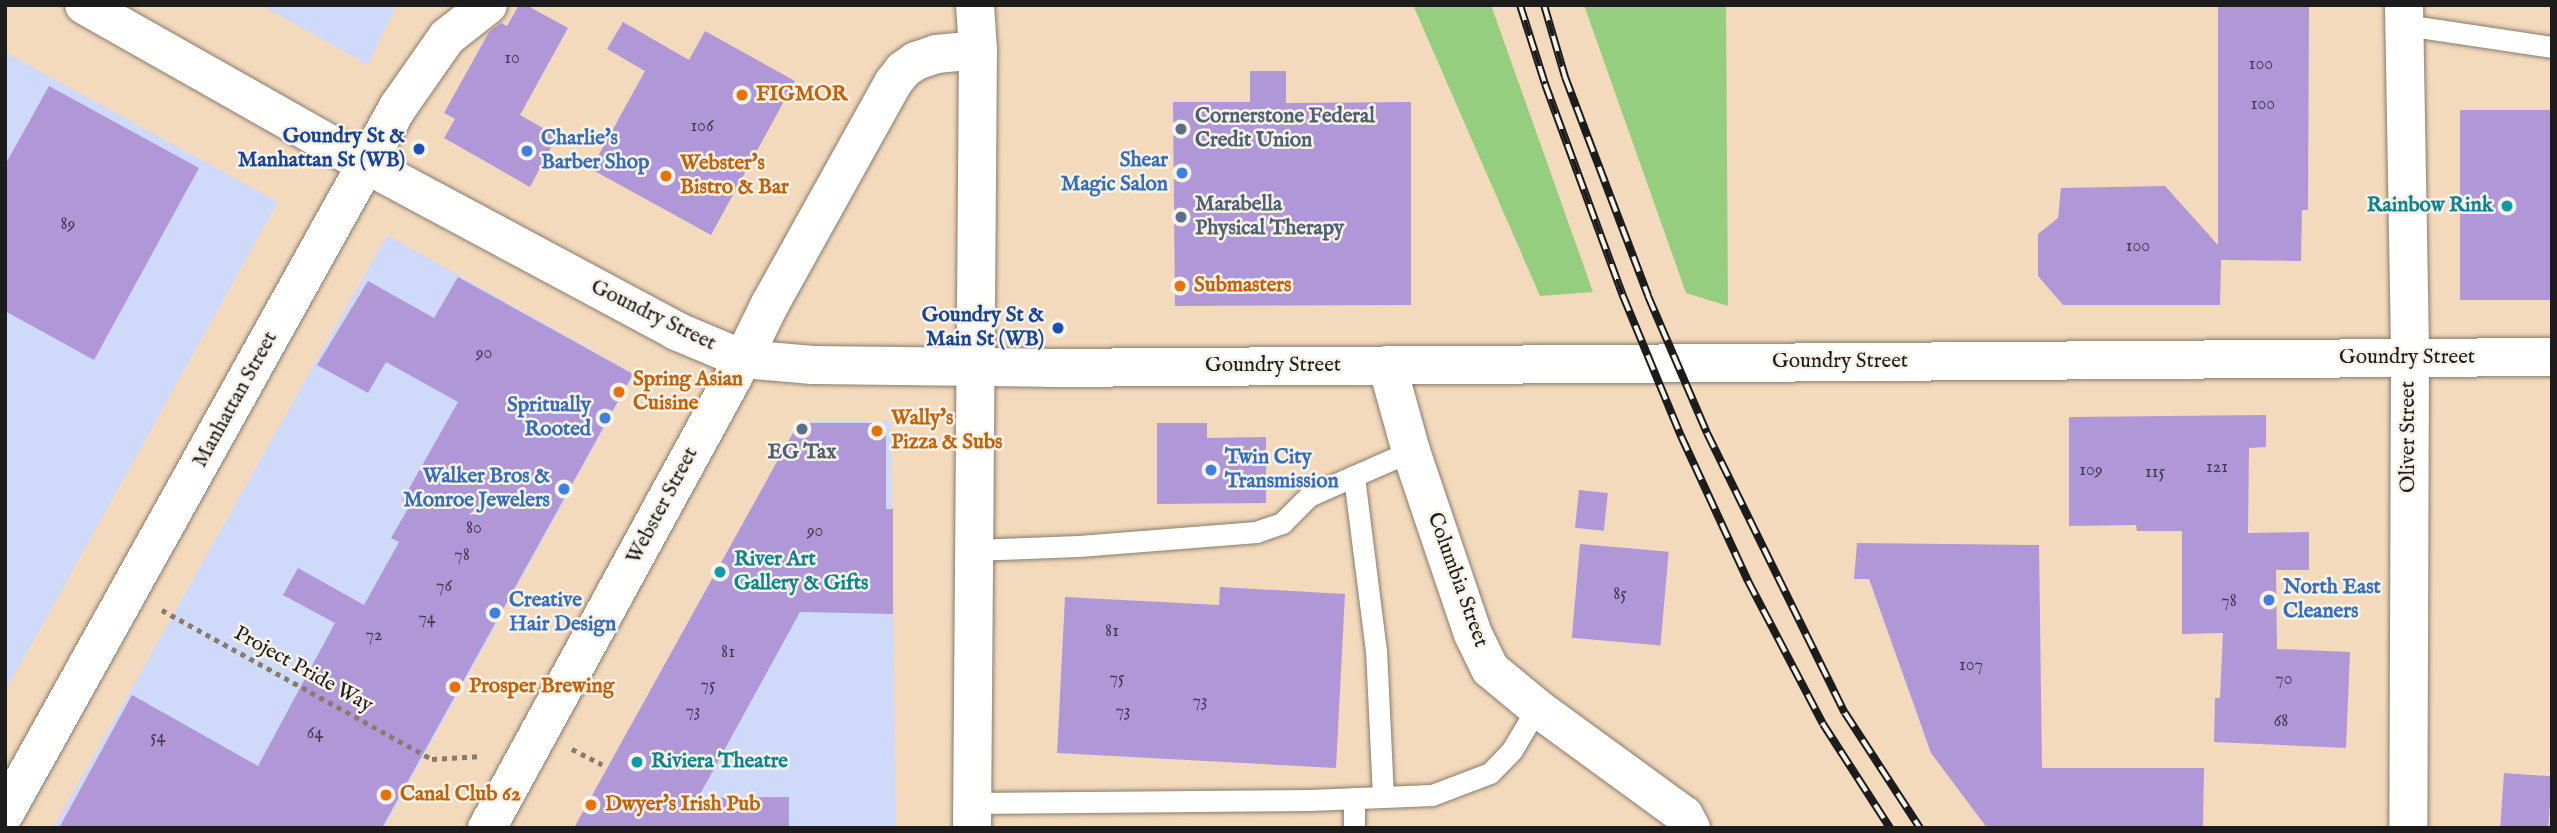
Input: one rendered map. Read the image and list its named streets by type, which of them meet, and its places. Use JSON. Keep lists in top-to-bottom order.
{
  "streets": {
    "street": [
      "Goundry Street",
      "Manhattan Street",
      "Oliver Street",
      "Webster Street",
      "Columbia Street"
    ],
    "path": ["Project Pride Way"]
  },
  "crossings": [
    ["Goundry Street", "Manhattan Street"],
    ["Goundry Street", "Oliver Street"],
    ["Goundry Street", "Webster Street"],
    ["Goundry Street", "Columbia Street"]
  ],
  "places": [
    "FIGMOR",
    "Cornerstone Federal Credit Union",
    "Goundry St & Manhattan St (WB)",
    "Charlie's Barber Shop",
    "Shear Magic Salon",
    "Webster's Bistro & Bar",
    "Rainbow Rink",
    "Marabella Physical Therapy",
    "Submasters",
    "Goundry St & Main St (WB)",
    "Spring Asian Cuisine",
    "Spritually Rooted",
    "EG Tax",
    "Wally's Pizza & Subs",
    "Twin City Transmission",
    "Walker Bros & Monroe Jewelers",
    "River Art Gallery & Gifts",
    "North East Cleaners",
    "Creative Hair Design",
    "Prosper Brewing",
    "Riviera Theatre",
    "Canal Club 62",
    "Dwyer's Irish Pub"
  ],
  "house_numbers": [
    "10",
    "100",
    "100",
    "106",
    "89",
    "100",
    "90",
    "121",
    "109",
    "115",
    "80",
    "90",
    "78",
    "76",
    "85",
    "78",
    "74",
    "81",
    "72",
    "81",
    "107",
    "75",
    "70",
    "75",
    "73",
    "73",
    "73",
    "68",
    "64",
    "54"
  ]
}
